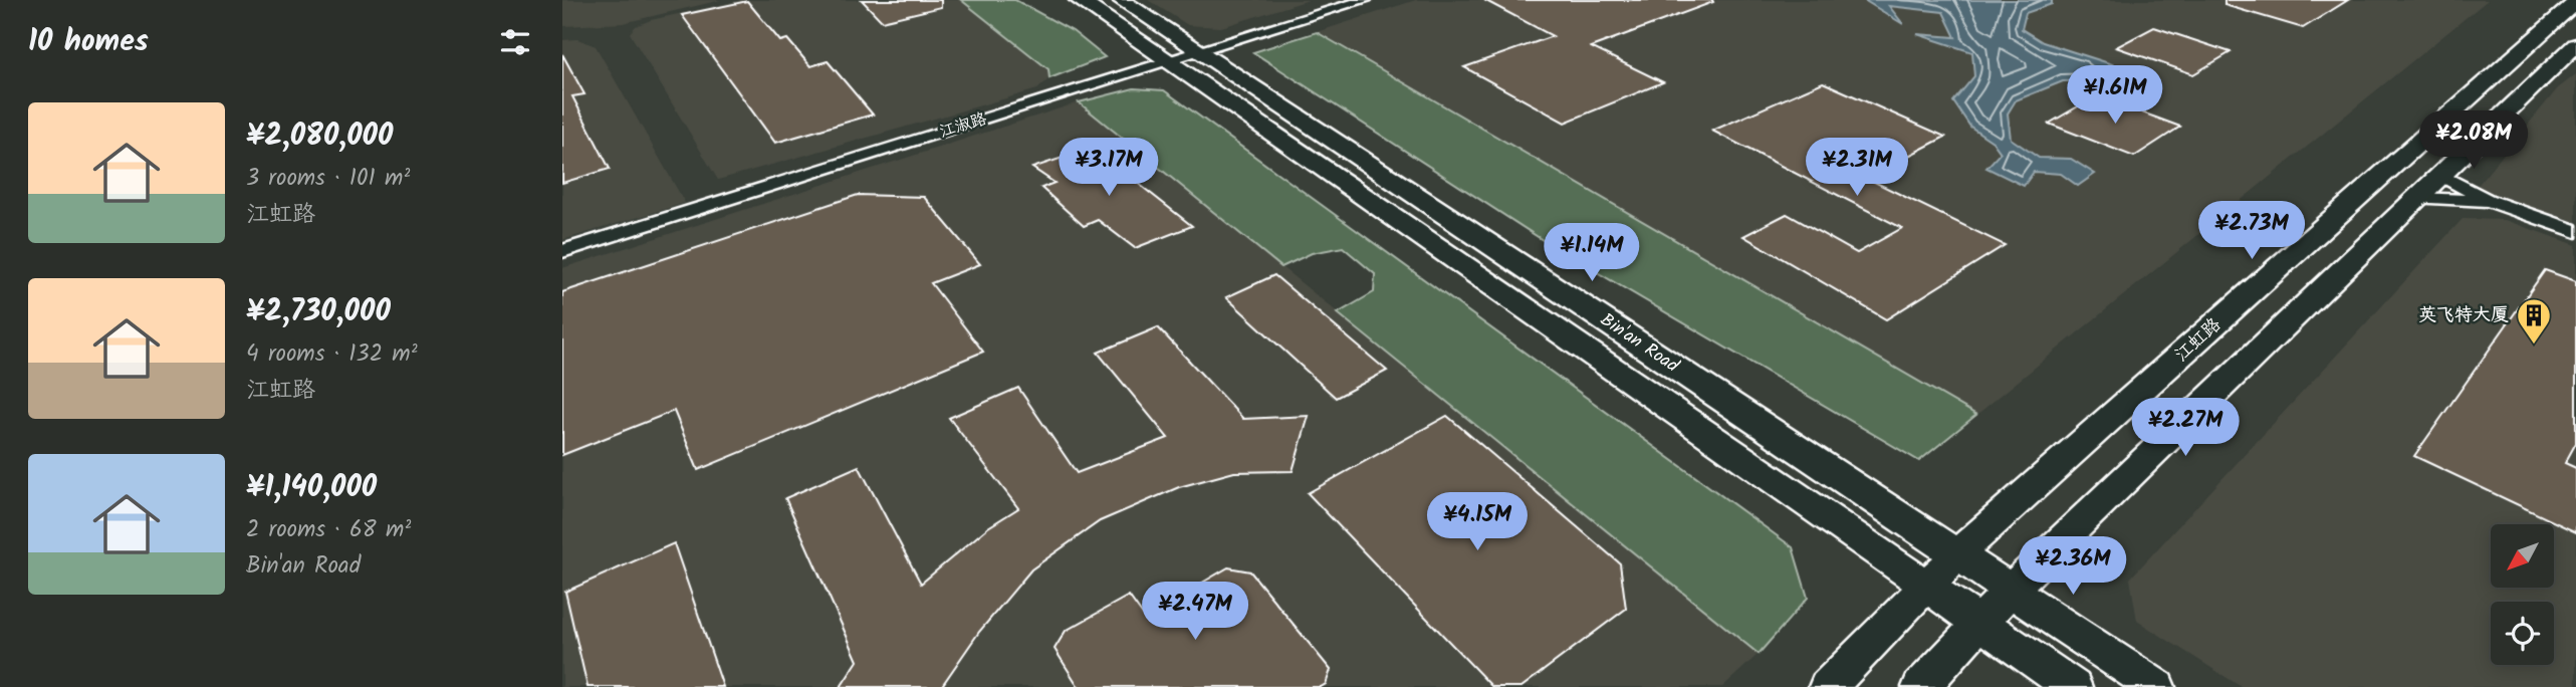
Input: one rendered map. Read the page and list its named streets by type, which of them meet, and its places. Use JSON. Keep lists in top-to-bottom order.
{
  "streets": {
    "main road": ["江虹路", "Bin'an Road"],
    "street": ["江淑路"]
  },
  "crossings": [
    ["江淑路", "Bin'an Road"],
    ["江虹路", "Bin'an Road"]
  ],
  "places": {
    "building": ["英飞特大厦"]
  },
  "north": "bottom left",
  "page": {
    "heading": "10 homes",
    "price": [
      "¥1.61M",
      "¥2.08M",
      "¥3.17M",
      "¥2.31M",
      "¥2.73M",
      "¥1.14M",
      "¥2.27M",
      "¥4.15M",
      "¥2.36M",
      "¥2.47M"
    ],
    "list": [
      {
        "name": "¥2,080,000",
        "note": "3 rooms · 101 m² · 江虹路"
      },
      {
        "name": "¥2,730,000",
        "note": "4 rooms · 132 m² · 江虹路"
      },
      {
        "name": "¥1,140,000",
        "note": "2 rooms · 68 m² · Bin'an Road"
      }
    ]
  }
}
